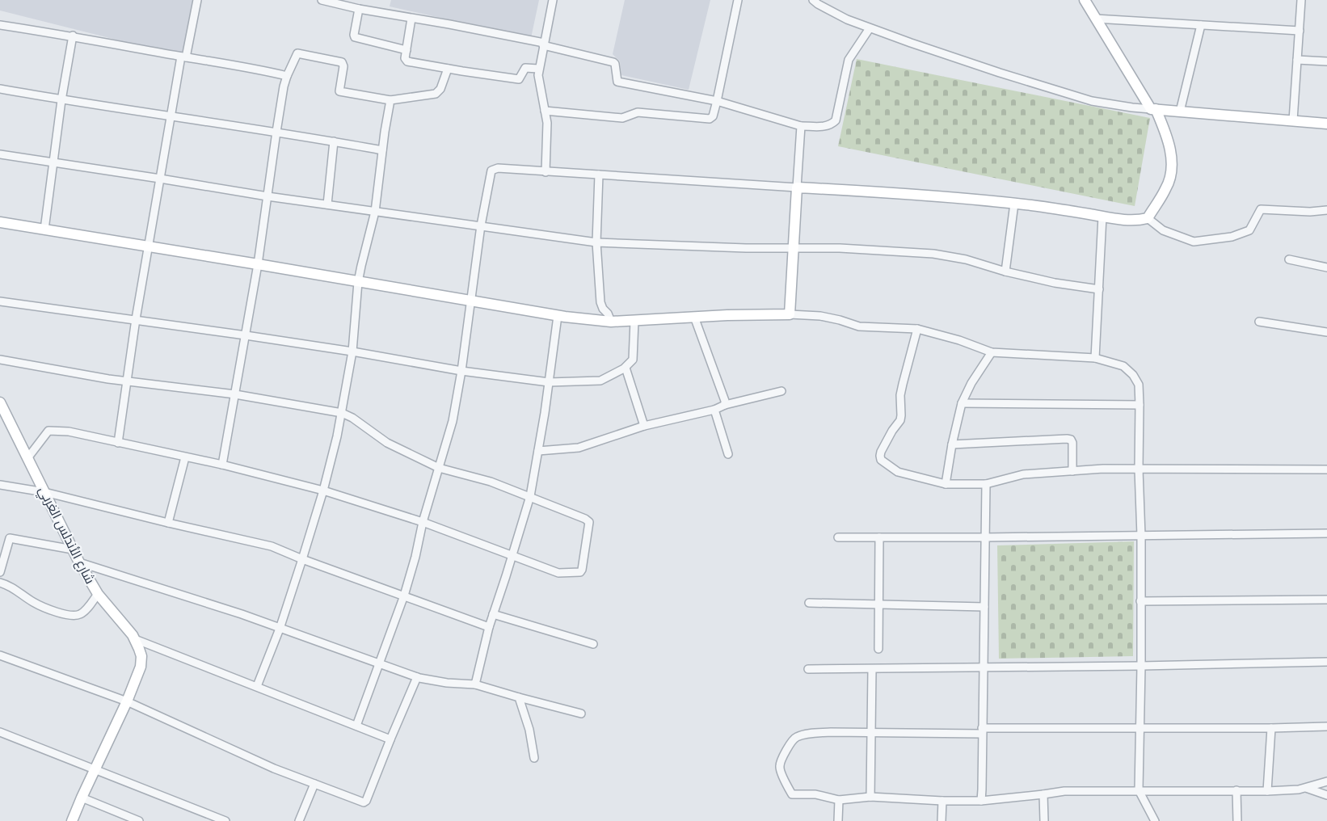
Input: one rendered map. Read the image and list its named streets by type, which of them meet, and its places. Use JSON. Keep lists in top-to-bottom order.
{
  "streets": {
    "street": ["شارع الأندلس الغربي"]
  }
}
